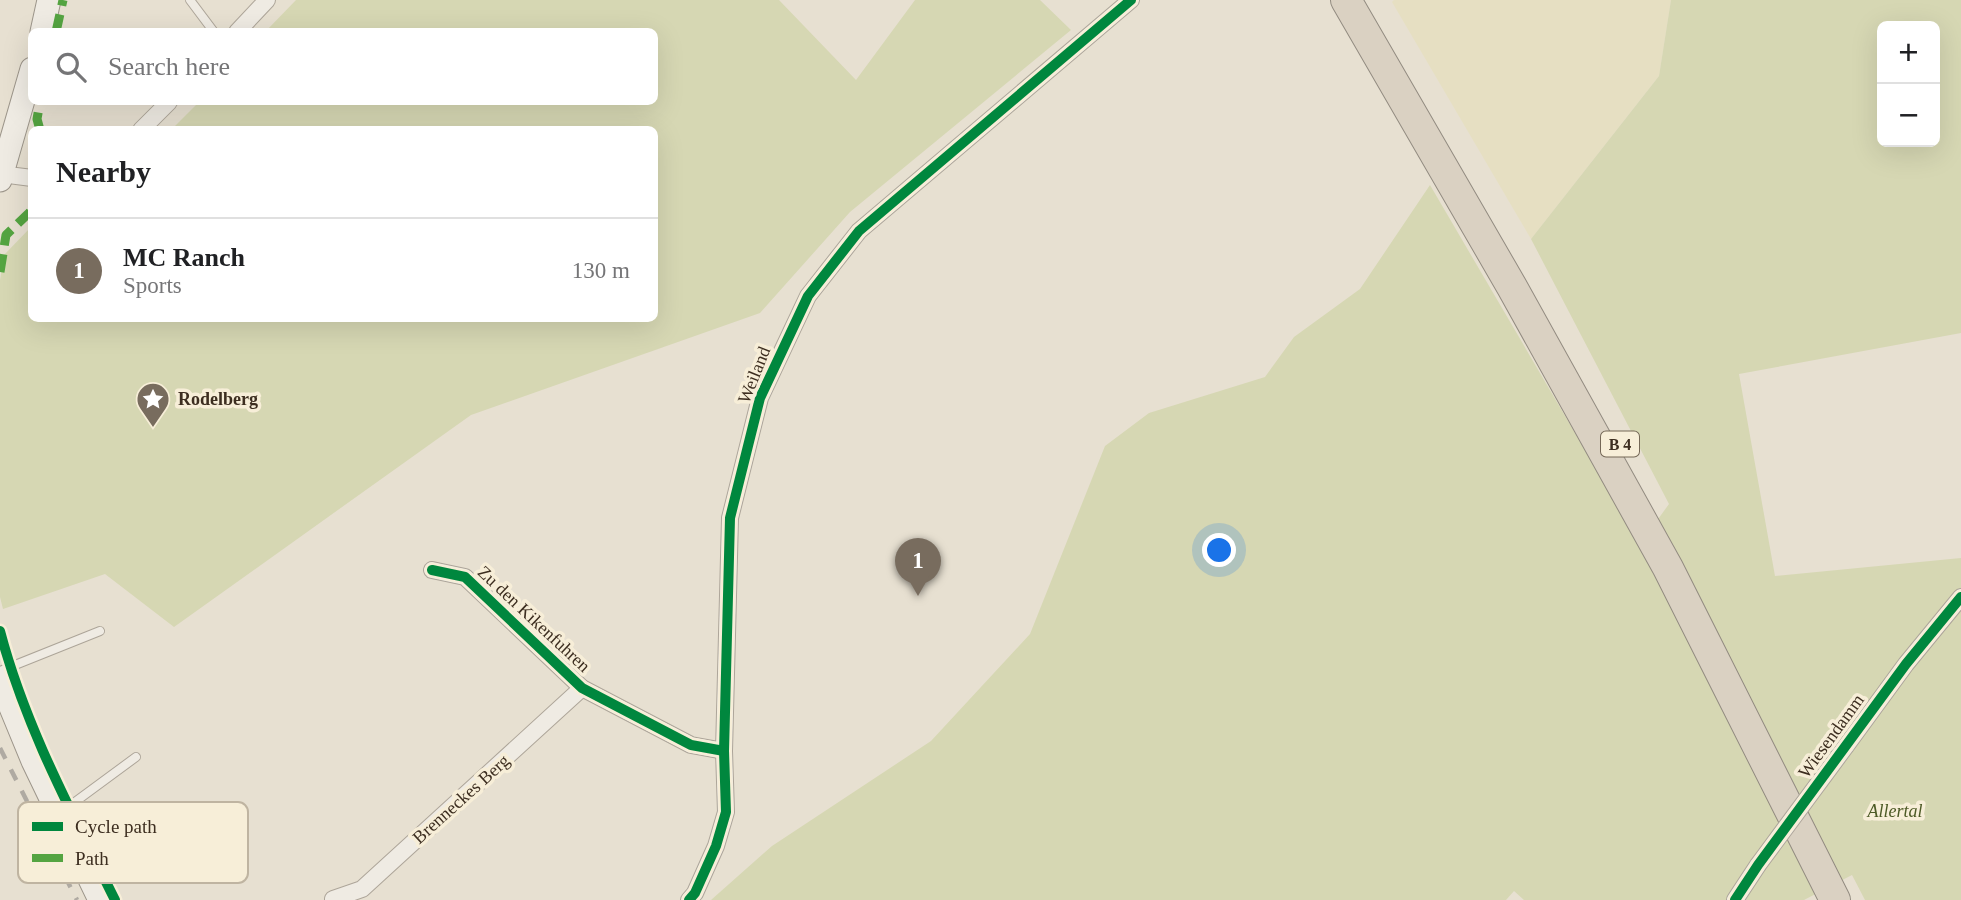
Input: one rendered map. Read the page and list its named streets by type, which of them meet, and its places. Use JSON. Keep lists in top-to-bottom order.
{
  "streets": {
    "highway": ["B 4"],
    "street": [
      "Weiland",
      "Zu den Kikenfuhren",
      "Wiesendamm",
      "Brenneckes Berg"
    ]
  },
  "crossings": [
    ["Weiland", "Zu den Kikenfuhren"],
    ["Zu den Kikenfuhren", "Brenneckes Berg"]
  ],
  "parks": ["Allertal"],
  "places": {
    "place": ["Rodelberg"]
  },
  "legend": ["Cycle path", "Path"],
  "page": {
    "map_buttons": ["+", "−"],
    "search": "Search here",
    "heading": "Nearby",
    "list": [
      {
        "mark": "1",
        "name": "MC Ranch",
        "note": "Sports",
        "value": "130 m"
      }
    ],
    "pins": "1"
  }
}
